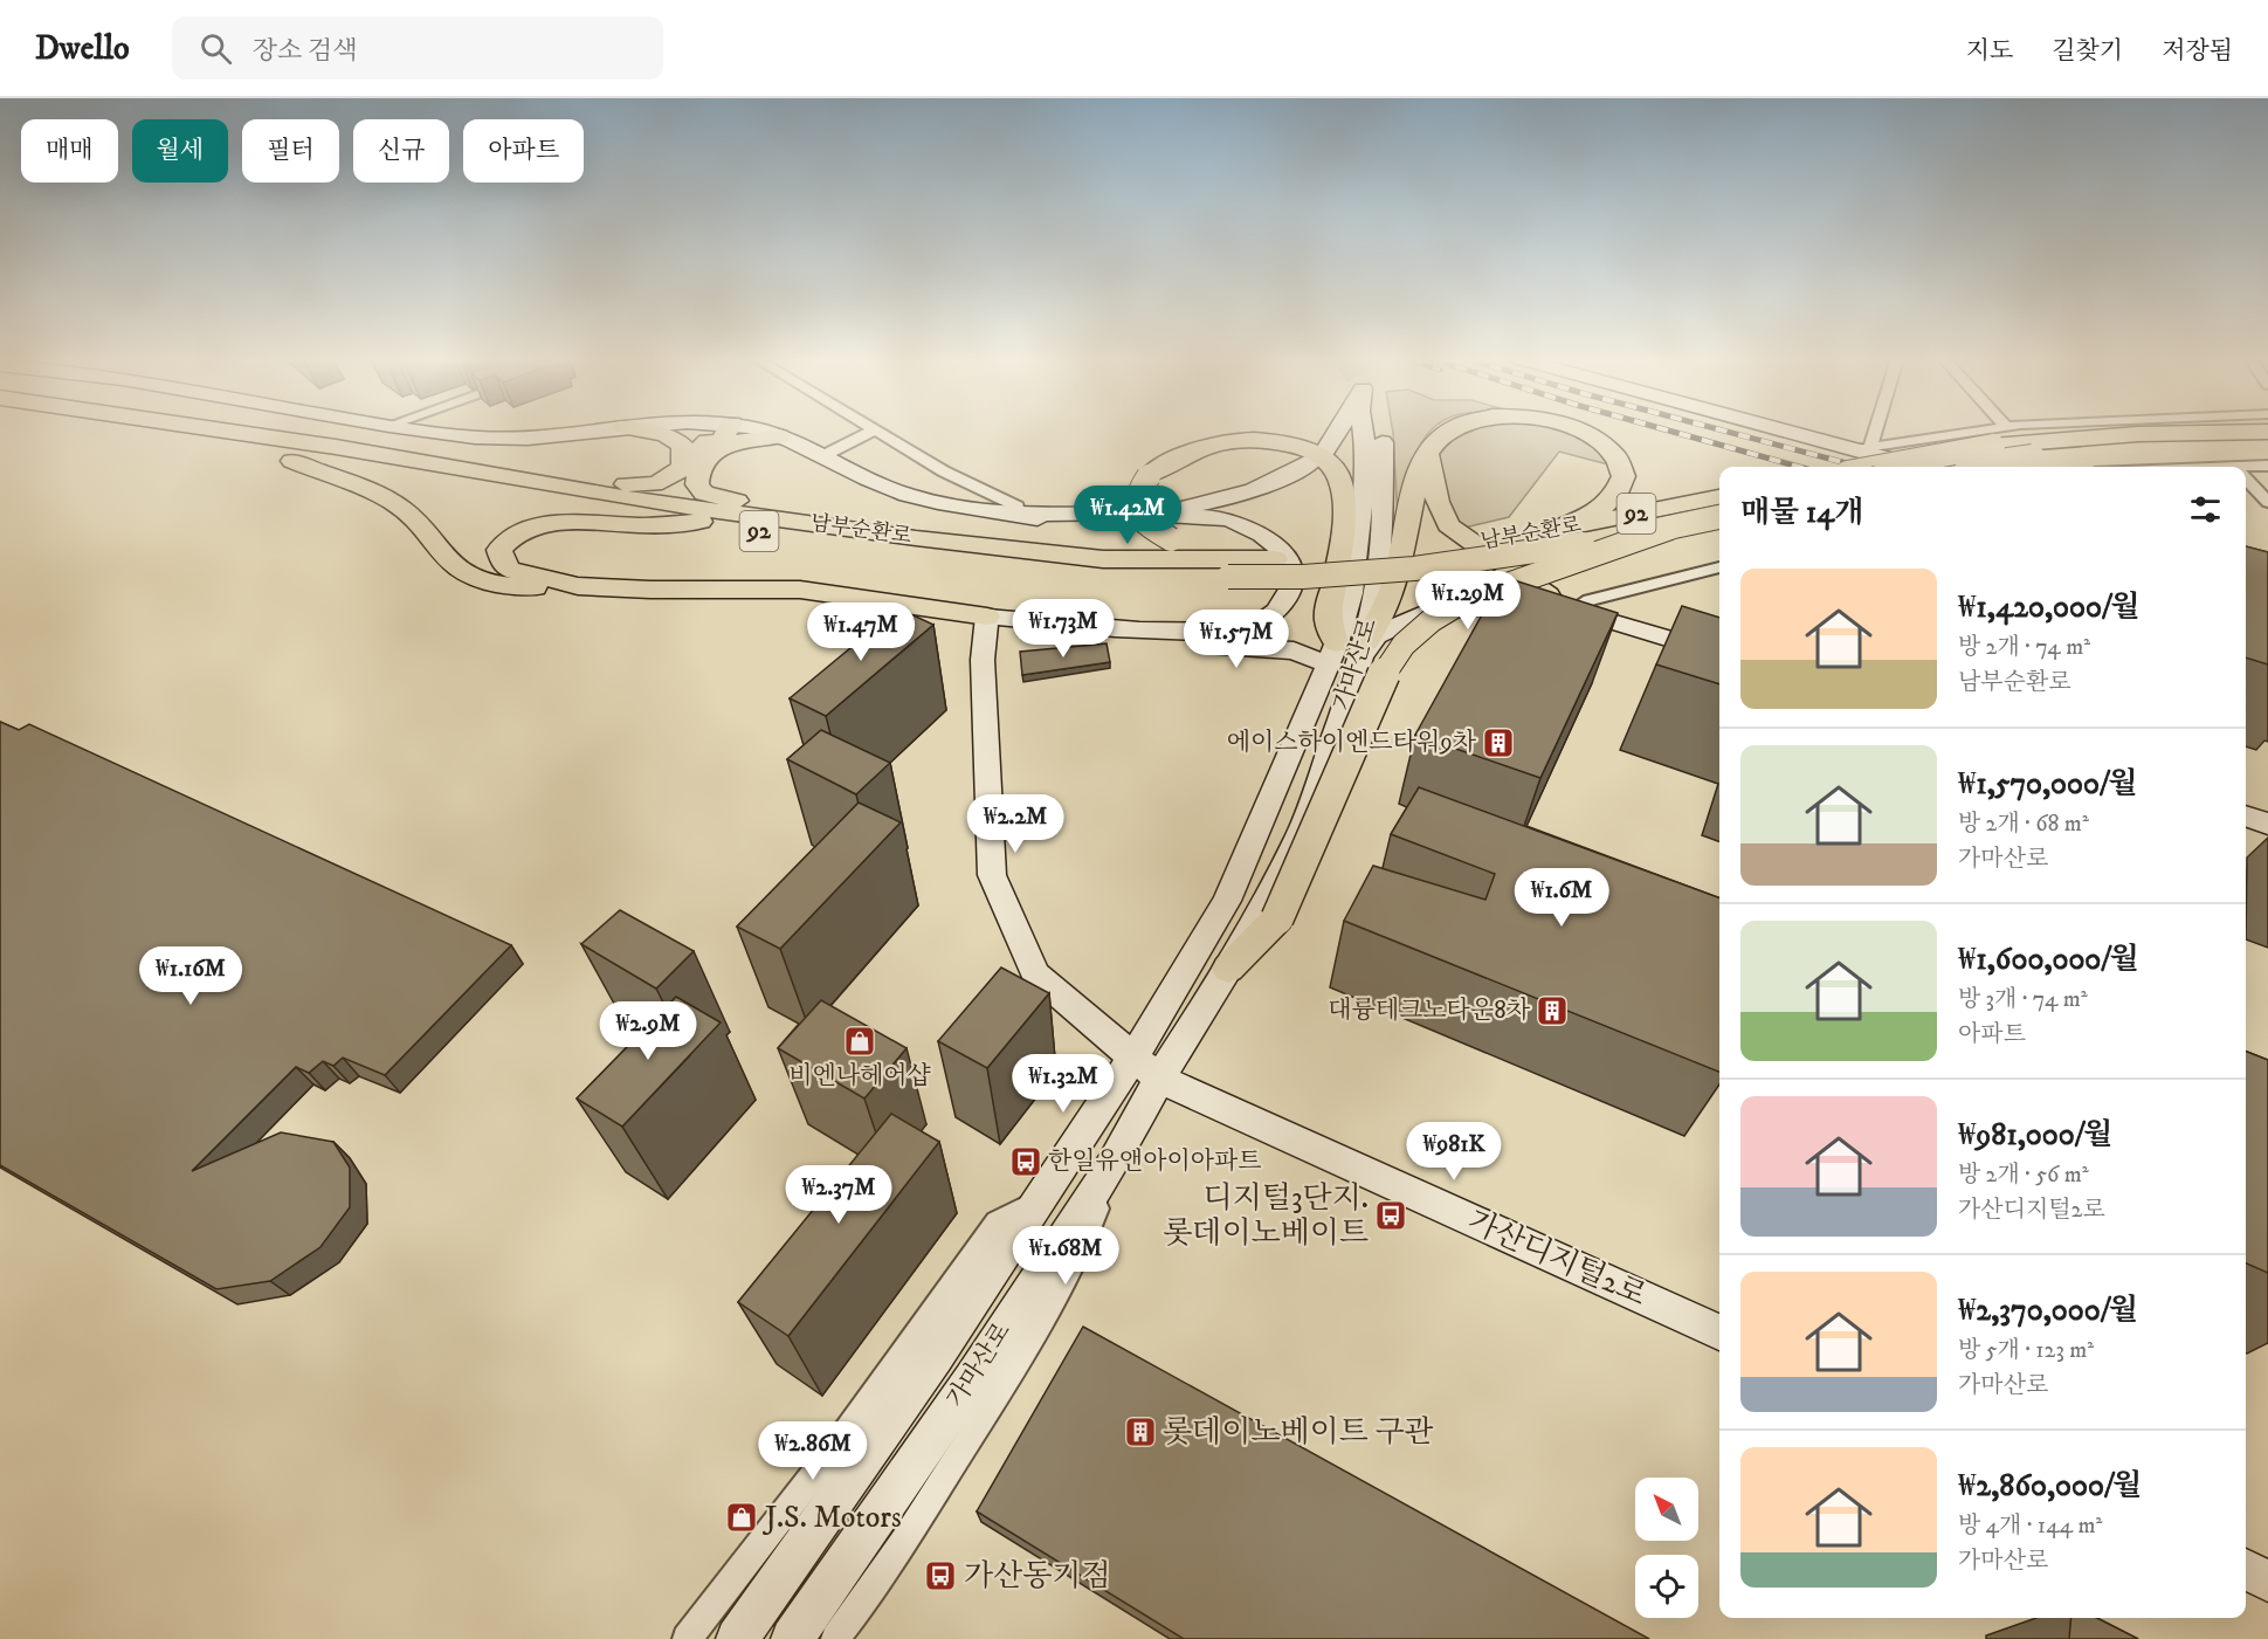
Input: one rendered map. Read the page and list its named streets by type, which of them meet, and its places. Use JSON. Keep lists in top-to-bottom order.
{
  "streets": {
    "main road": [
      "92",
      "남부순환로",
      "가마산로",
      "가산디지털2로"
    ]
  },
  "crossings": [
    ["가마산로", "가산디지털2로"]
  ],
  "places": {
    "building": ["에이스하이엔드타워9차", "대륭테크노타운8차", "롯데이노베이트 구관"],
    "shop": ["비엔나헤어샵", "J.S. Motors"],
    "bus stop": ["한일유앤아이아파트", "디지털3단지. 롯데이노베이트", "가산동기점"]
  },
  "north": "top left",
  "page": {
    "header": "Dwello",
    "search": "장소 검색",
    "nav": ["지도", "길찾기", "저장됨"],
    "chip": [
      "매매",
      "월세",
      "필터",
      "신규",
      "아파트"
    ],
    "heading": "매물 14개",
    "price": [
      "₩1.42M",
      "₩1.29M",
      "₩1.73M",
      "₩1.47M",
      "₩1.57M",
      "₩2.2M",
      "₩1.6M",
      "₩1.16M",
      "₩2.9M",
      "₩1.32M",
      "₩981K",
      "₩2.37M",
      "₩1.68M",
      "₩2.86M"
    ],
    "list": [
      {
        "name": "₩1,420,000/월",
        "note": "방 2개 · 74 m² · 남부순환로"
      },
      {
        "name": "₩1,570,000/월",
        "note": "방 2개 · 68 m² · 가마산로"
      },
      {
        "name": "₩1,600,000/월",
        "note": "방 3개 · 74 m² · 아파트"
      },
      {
        "name": "₩981,000/월",
        "note": "방 2개 · 56 m² · 가산디지털2로"
      },
      {
        "name": "₩2,370,000/월",
        "note": "방 5개 · 123 m² · 가마산로"
      },
      {
        "name": "₩2,860,000/월",
        "note": "방 4개 · 144 m² · 가마산로"
      }
    ]
  }
}
